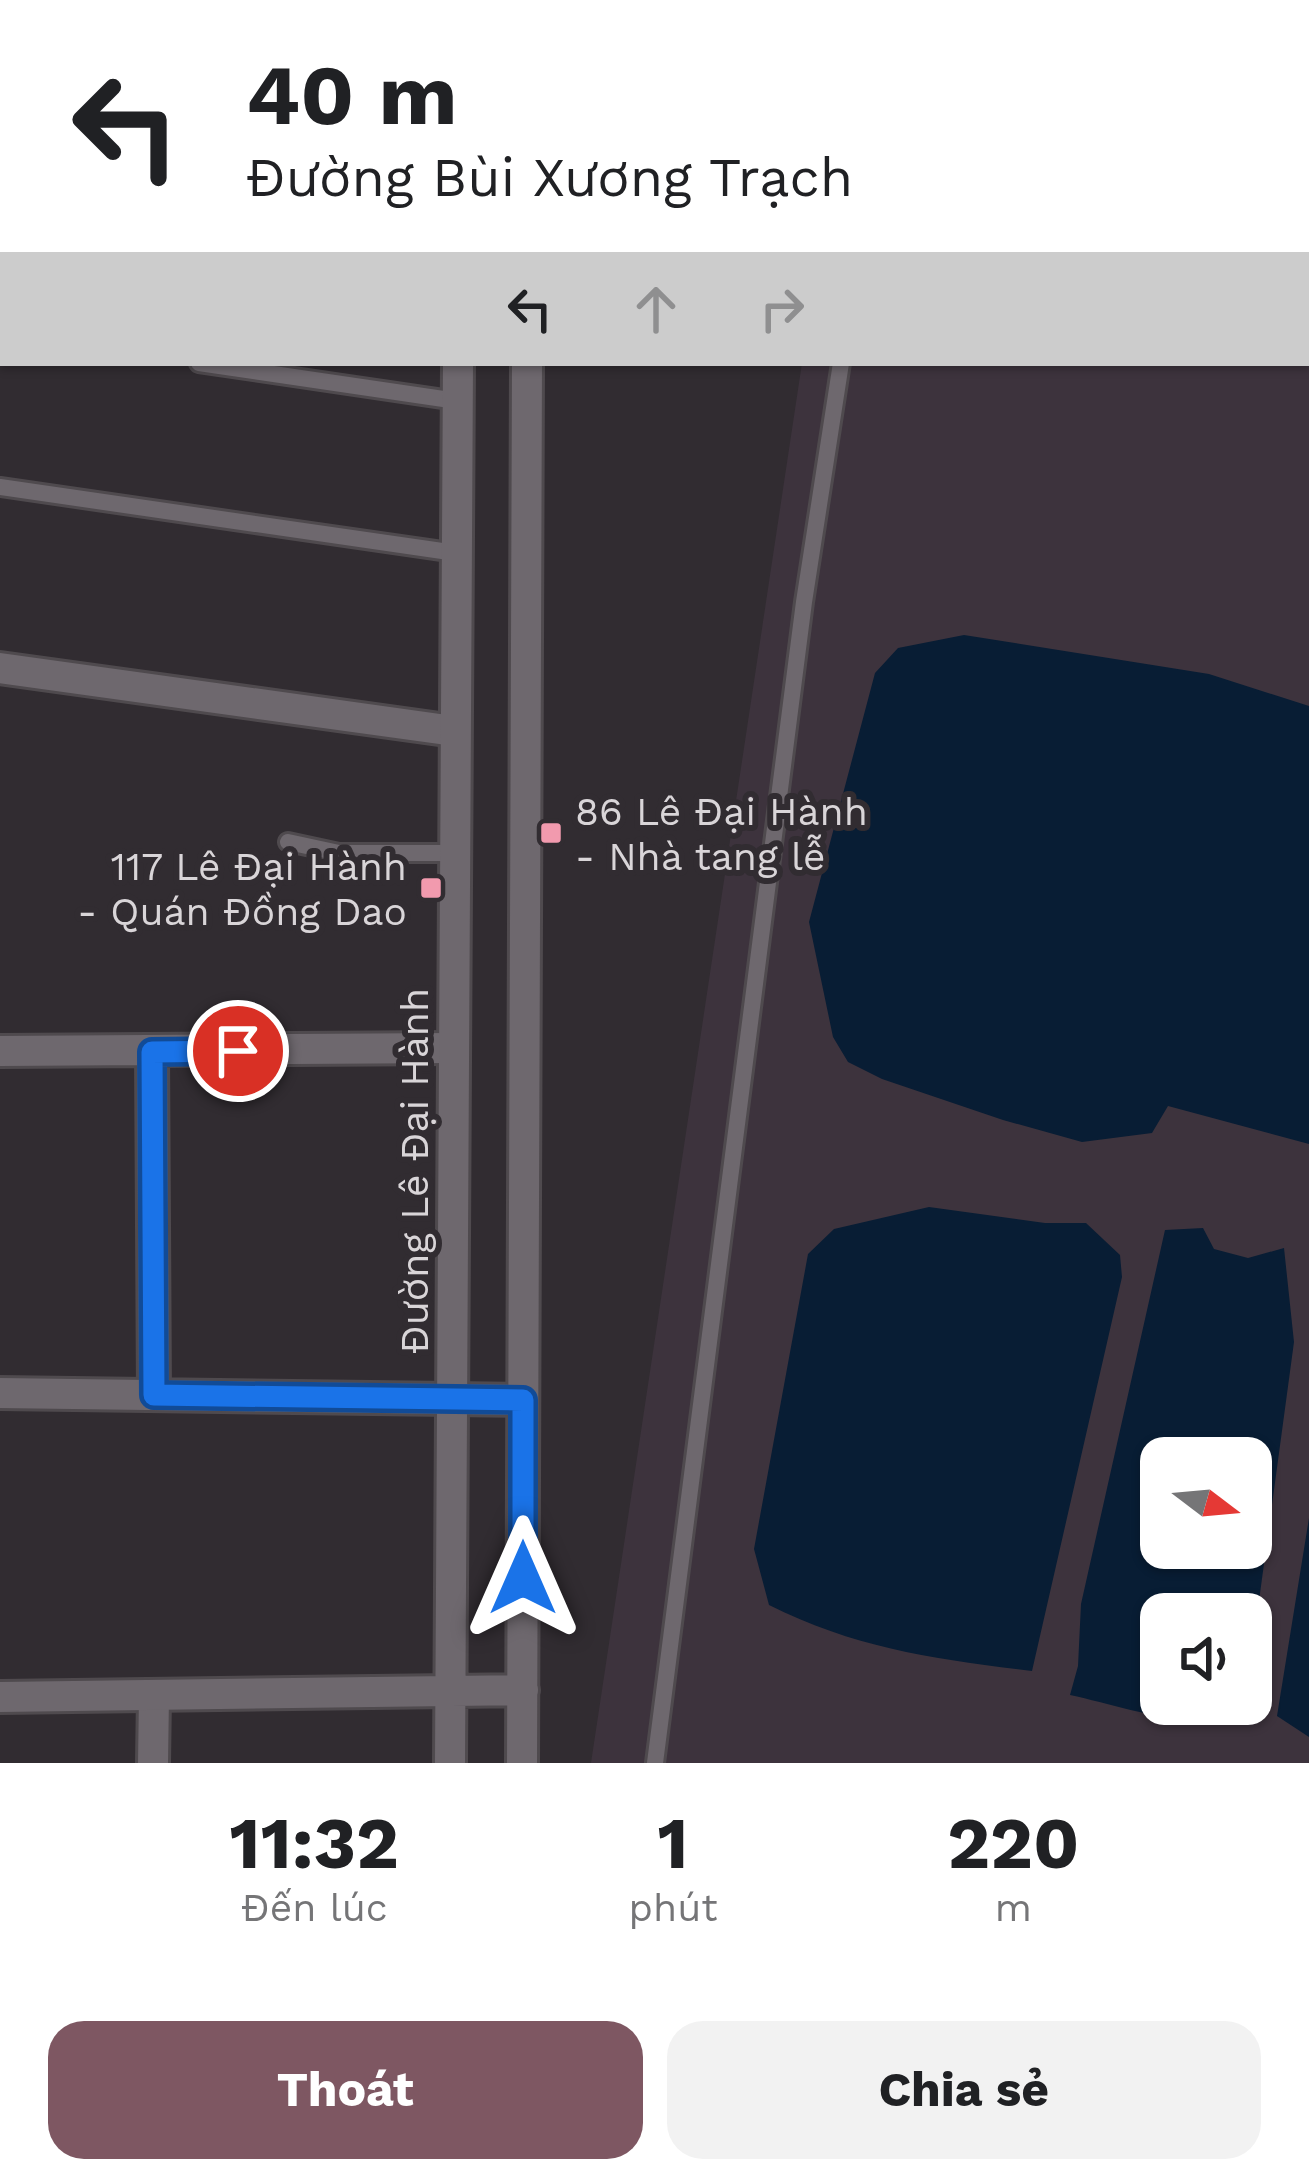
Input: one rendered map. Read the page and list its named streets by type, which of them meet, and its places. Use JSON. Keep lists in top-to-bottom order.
{
  "streets": {
    "main road": ["Đường Lê Đại Hành"]
  },
  "places": {
    "transit": ["86 Lê Đại Hành - Nhà tang lễ", "117 Lê Đại Hành - Quán Đồng Dao"]
  },
  "north": "right",
  "page": {
    "turn": ["40 m", "Đường Bùi Xương Trạch"],
    "eta": [
      "11:32",
      "Đến lúc",
      "1",
      "phút",
      "220",
      "m"
    ],
    "buttons": ["Thoát", "Chia sẻ"]
  }
}
